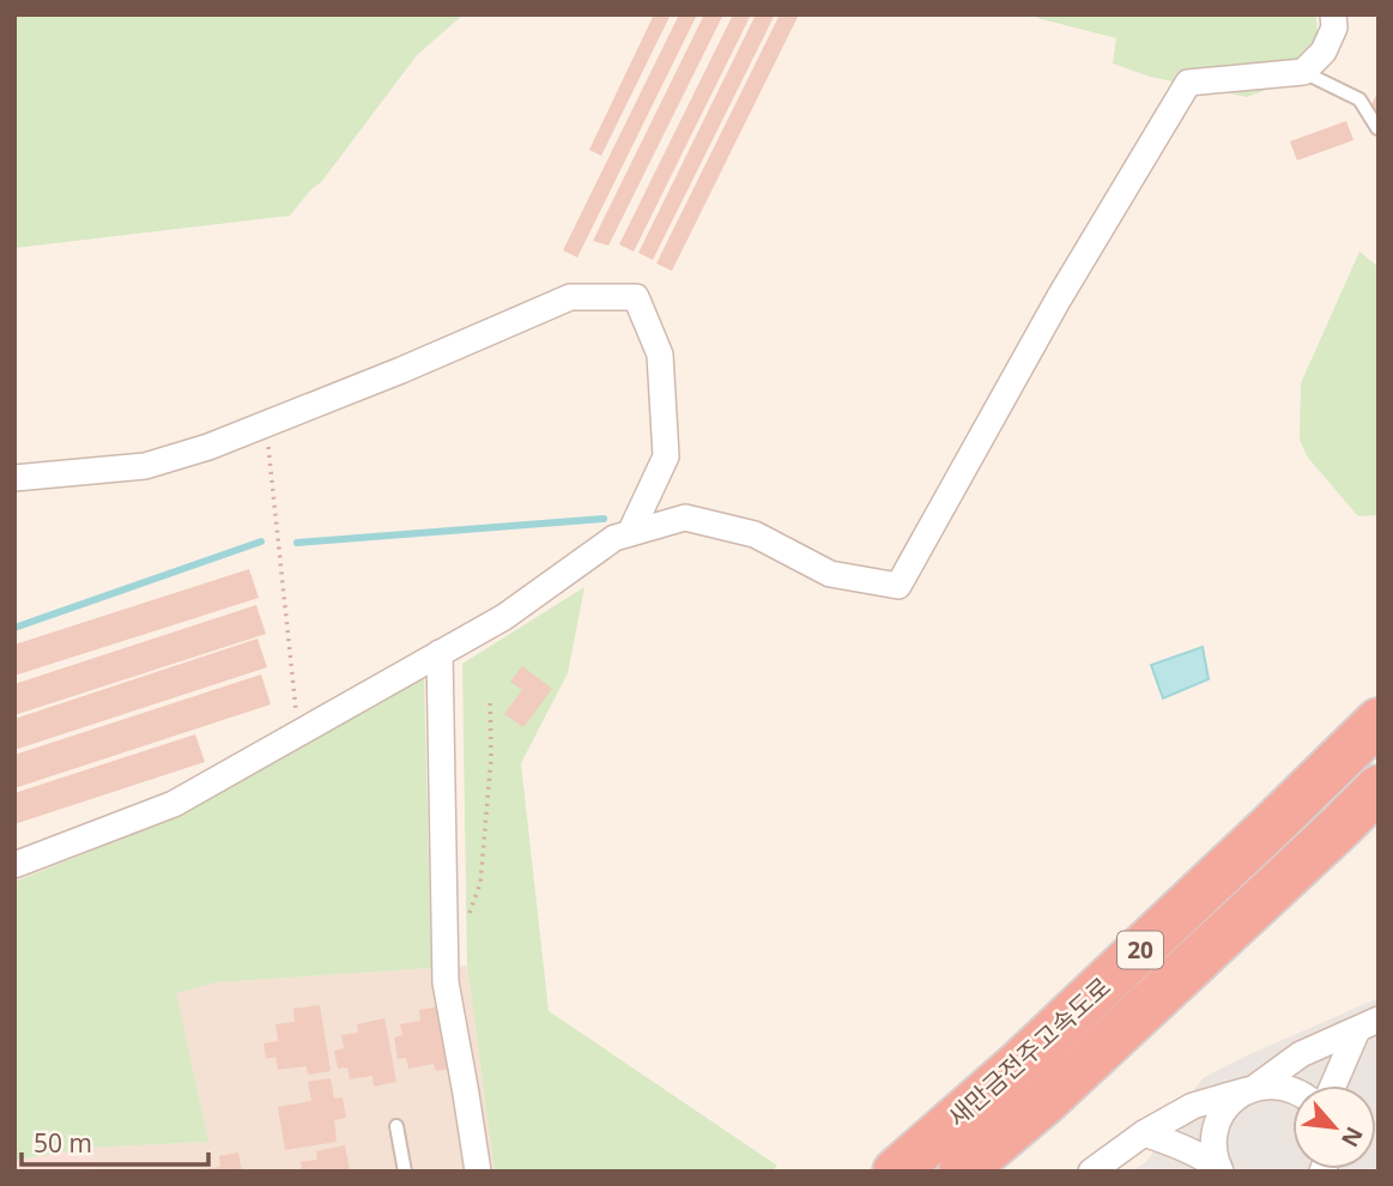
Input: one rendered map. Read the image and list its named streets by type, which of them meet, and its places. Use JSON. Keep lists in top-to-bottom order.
{
  "streets": {
    "highway": ["20", "새만금전주고속도로"]
  },
  "scale_bar": "50 m",
  "north": "bottom right"
}
